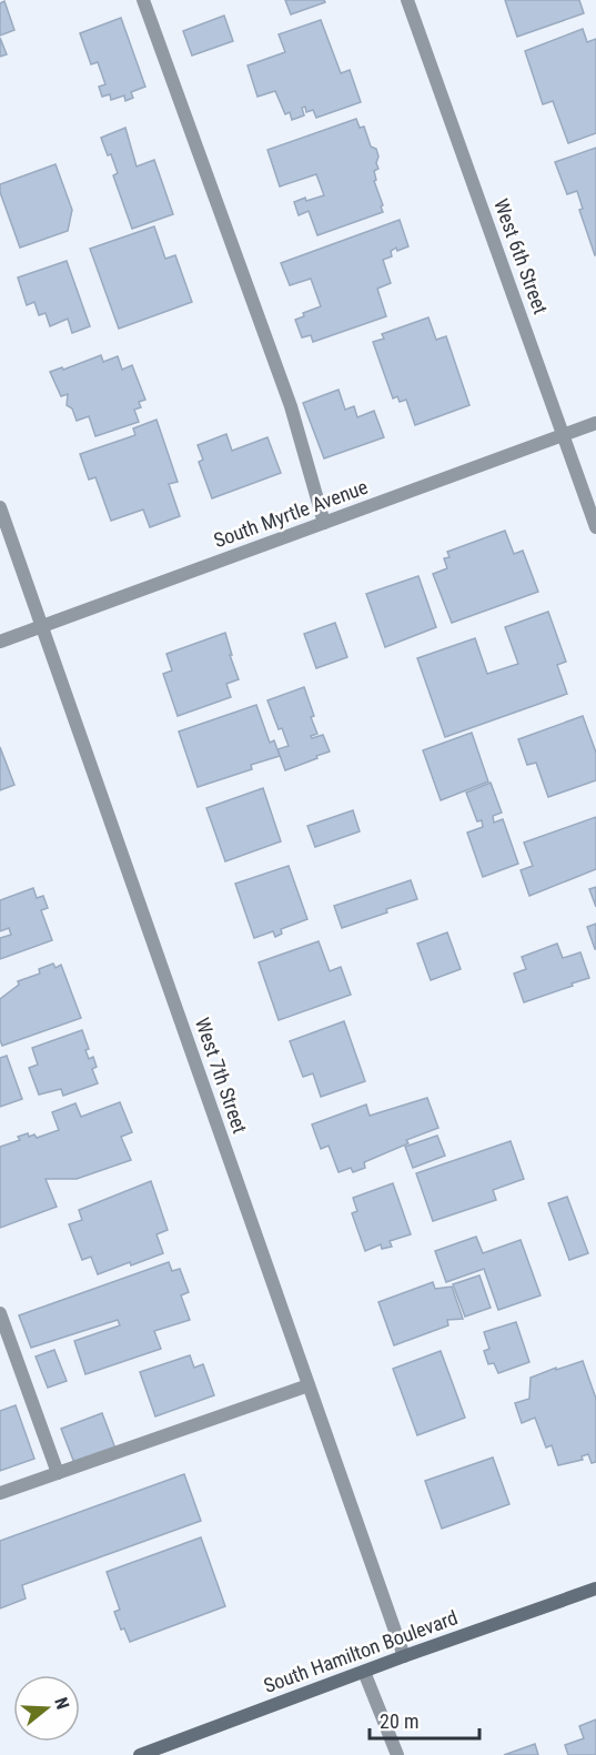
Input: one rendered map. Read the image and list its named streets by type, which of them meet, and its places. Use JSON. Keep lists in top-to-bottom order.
{
  "streets": {
    "street": [
      "West 6th Street",
      "South Myrtle Avenue",
      "West 7th Street",
      "South Hamilton Boulevard"
    ]
  },
  "crossings": [
    ["West 6th Street", "South Myrtle Avenue"],
    ["South Myrtle Avenue", "West 7th Street"],
    ["West 7th Street", "South Hamilton Boulevard"]
  ],
  "scale_bar": "20 m",
  "north": "right"
}
